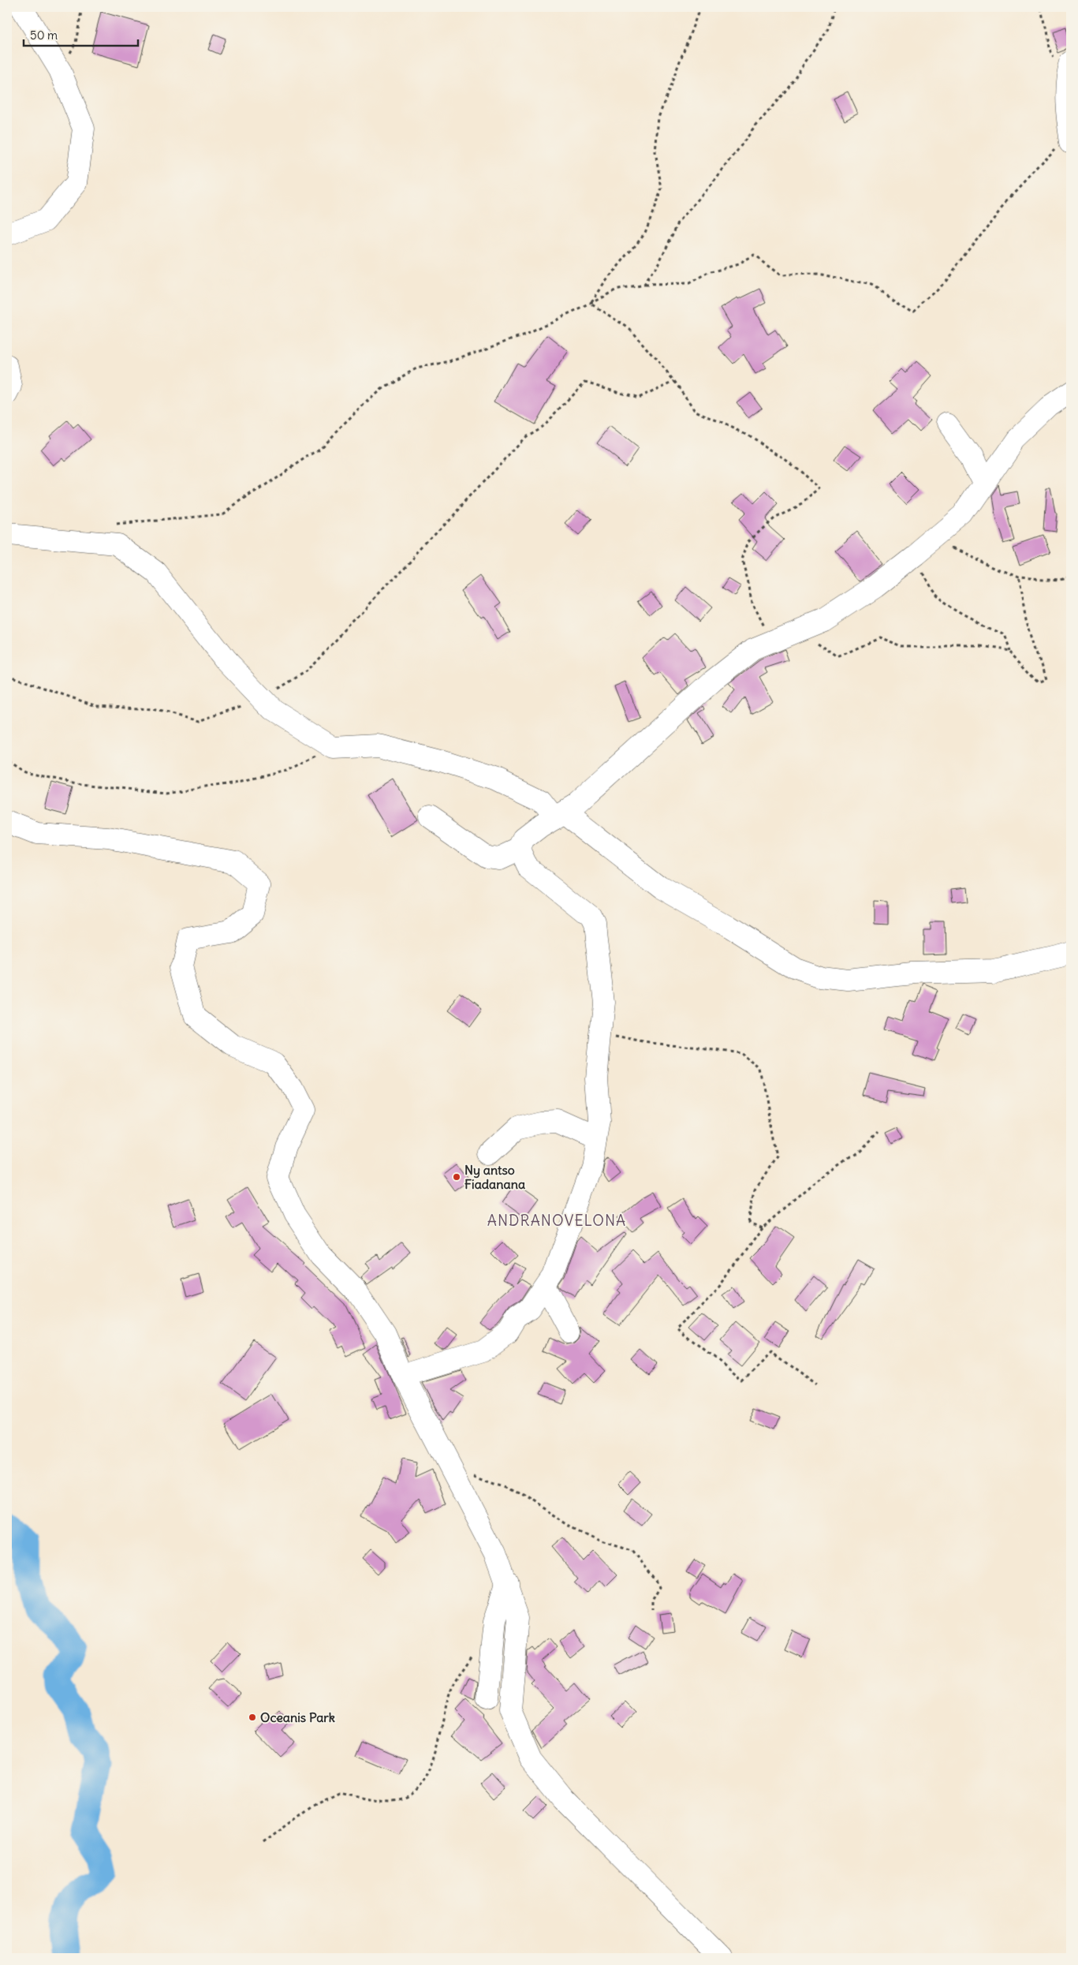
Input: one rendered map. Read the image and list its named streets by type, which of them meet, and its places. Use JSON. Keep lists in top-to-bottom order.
{
  "districts": ["ANDRANOVELONA"],
  "places": ["Ny antso Fiadanana", "Oceanis Park"],
  "scale_bar": "50 m"
}
